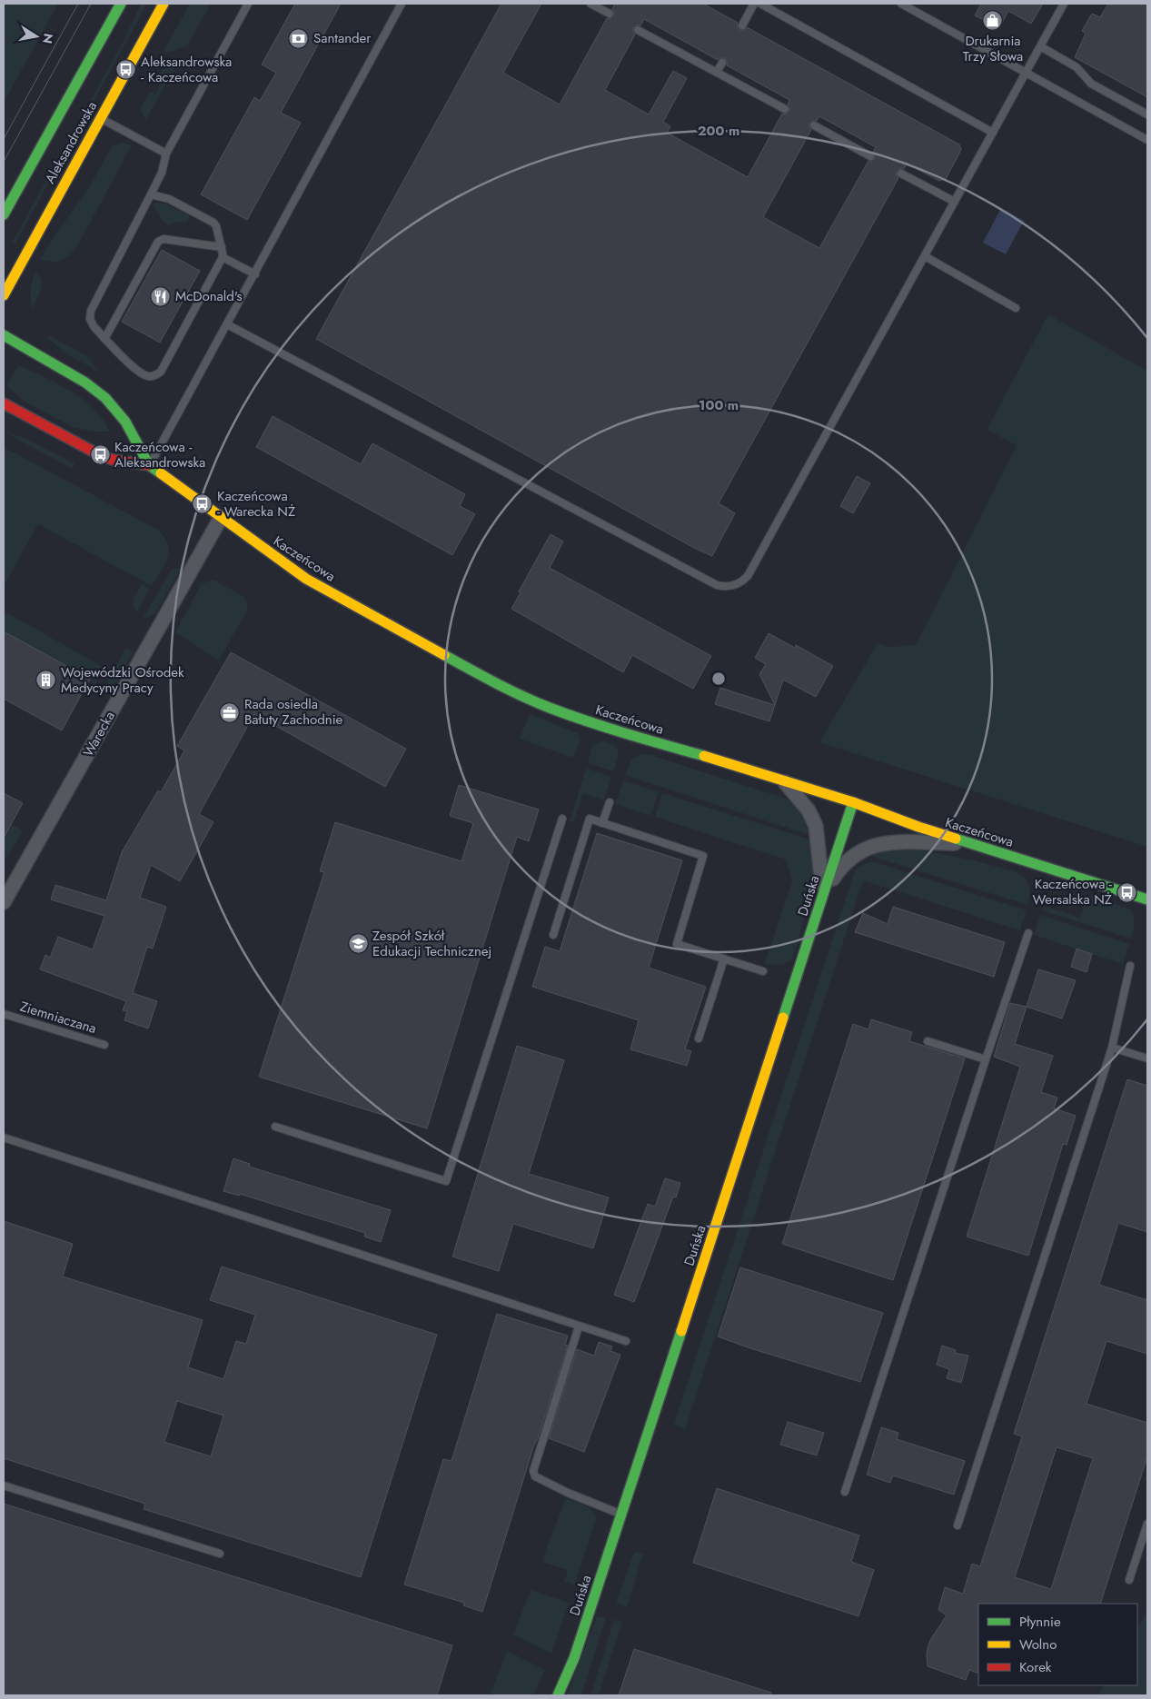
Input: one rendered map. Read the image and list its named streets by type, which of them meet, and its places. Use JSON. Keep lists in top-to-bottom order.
{
  "streets": {
    "street": [
      "Aleksandrowska",
      "Kaczeńcowa",
      "Warecka",
      "Duńska"
    ],
    "lane": ["Ziemniaczana"]
  },
  "crossings": [
    ["Kaczeńcowa", "Warecka"],
    ["Kaczeńcowa", "Duńska"]
  ],
  "places": {
    "shop": ["Drukarnia Trzy Słowa"],
    "bank": ["Santander"],
    "bus stop": [
      "Aleksandrowska - Kaczeńcowa",
      "Kaczeńcowa - Aleksandrowska",
      "Kaczeńcowa - Warecka NŻ",
      "Kaczeńcowa - Wersalska NŻ"
    ],
    "restaurant": ["McDonald's"],
    "building": ["Wojewódzki Ośrodek Medycyny Pracy"],
    "office": ["Rada osiedla Bałuty Zachodnie"],
    "school or university": ["Zespół Szkół Edukacji Technicznej"]
  },
  "legend": ["Płynnie", "Wolno", "Korek"],
  "north": "right",
  "rings": ["200 m", "100 m"]
}
